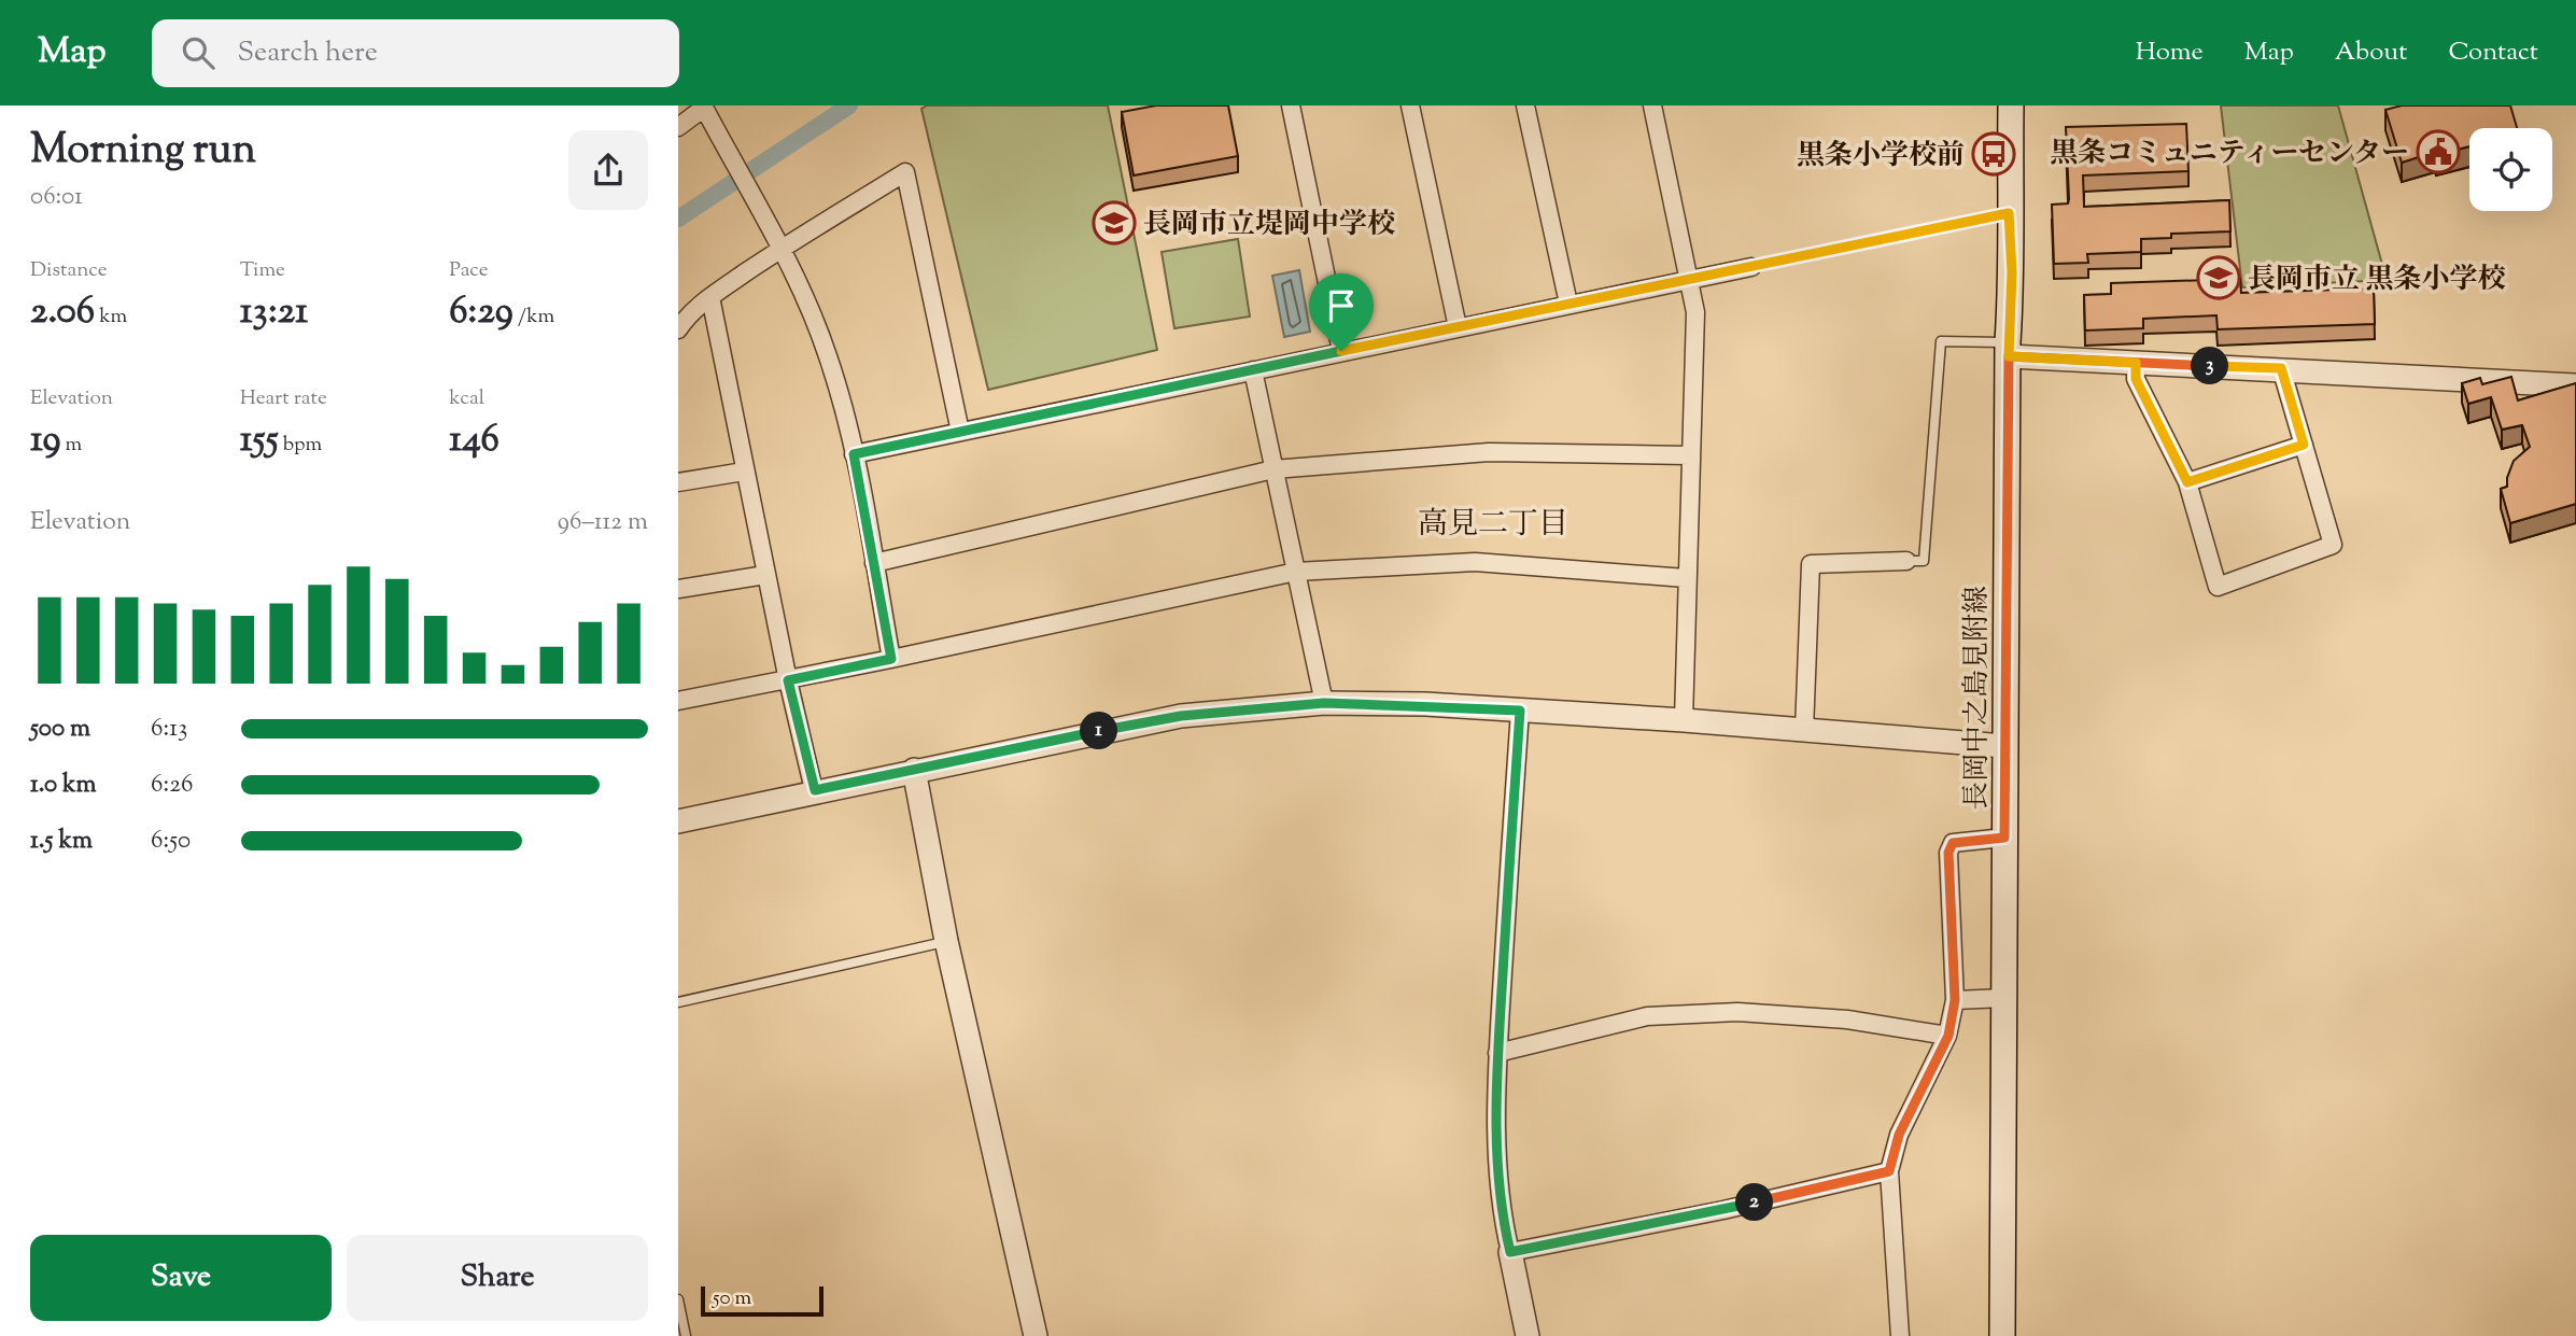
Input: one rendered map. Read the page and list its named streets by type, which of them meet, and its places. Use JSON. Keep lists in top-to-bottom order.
{
  "streets": {
    "main road": ["長岡中之島見附線"]
  },
  "districts": ["高見二丁目"],
  "places": {
    "public building": ["黒条コミュニティーセンター"],
    "bus stop": ["黒条小学校前"],
    "school or university": ["長岡市立堤岡中学校", "長岡市立 黒条小学校"]
  },
  "scale_bar": "50 m",
  "page": {
    "header": "Map",
    "search": "Search here",
    "nav": [
      "Home",
      "Map",
      "About",
      "Contact"
    ],
    "heading": ["Morning run", "06:01"],
    "stats": [
      ["Distance", "2.06 km"],
      ["Time", "13:21"],
      ["Pace", "6:29 /km"],
      ["Elevation", "19 m"],
      ["Heart rate", "155 bpm"],
      ["kcal", "146"]
    ],
    "pins": ["3", "1", "2"],
    "chart": ["Elevation", "96–112 m"],
    "list": [
      {
        "name": "500 m",
        "note": "6:13"
      },
      {
        "name": "1.0 km",
        "note": "6:26"
      },
      {
        "name": "1.5 km",
        "note": "6:50"
      }
    ],
    "buttons": ["Save", "Share"],
    "scale": "50 m"
  }
}
